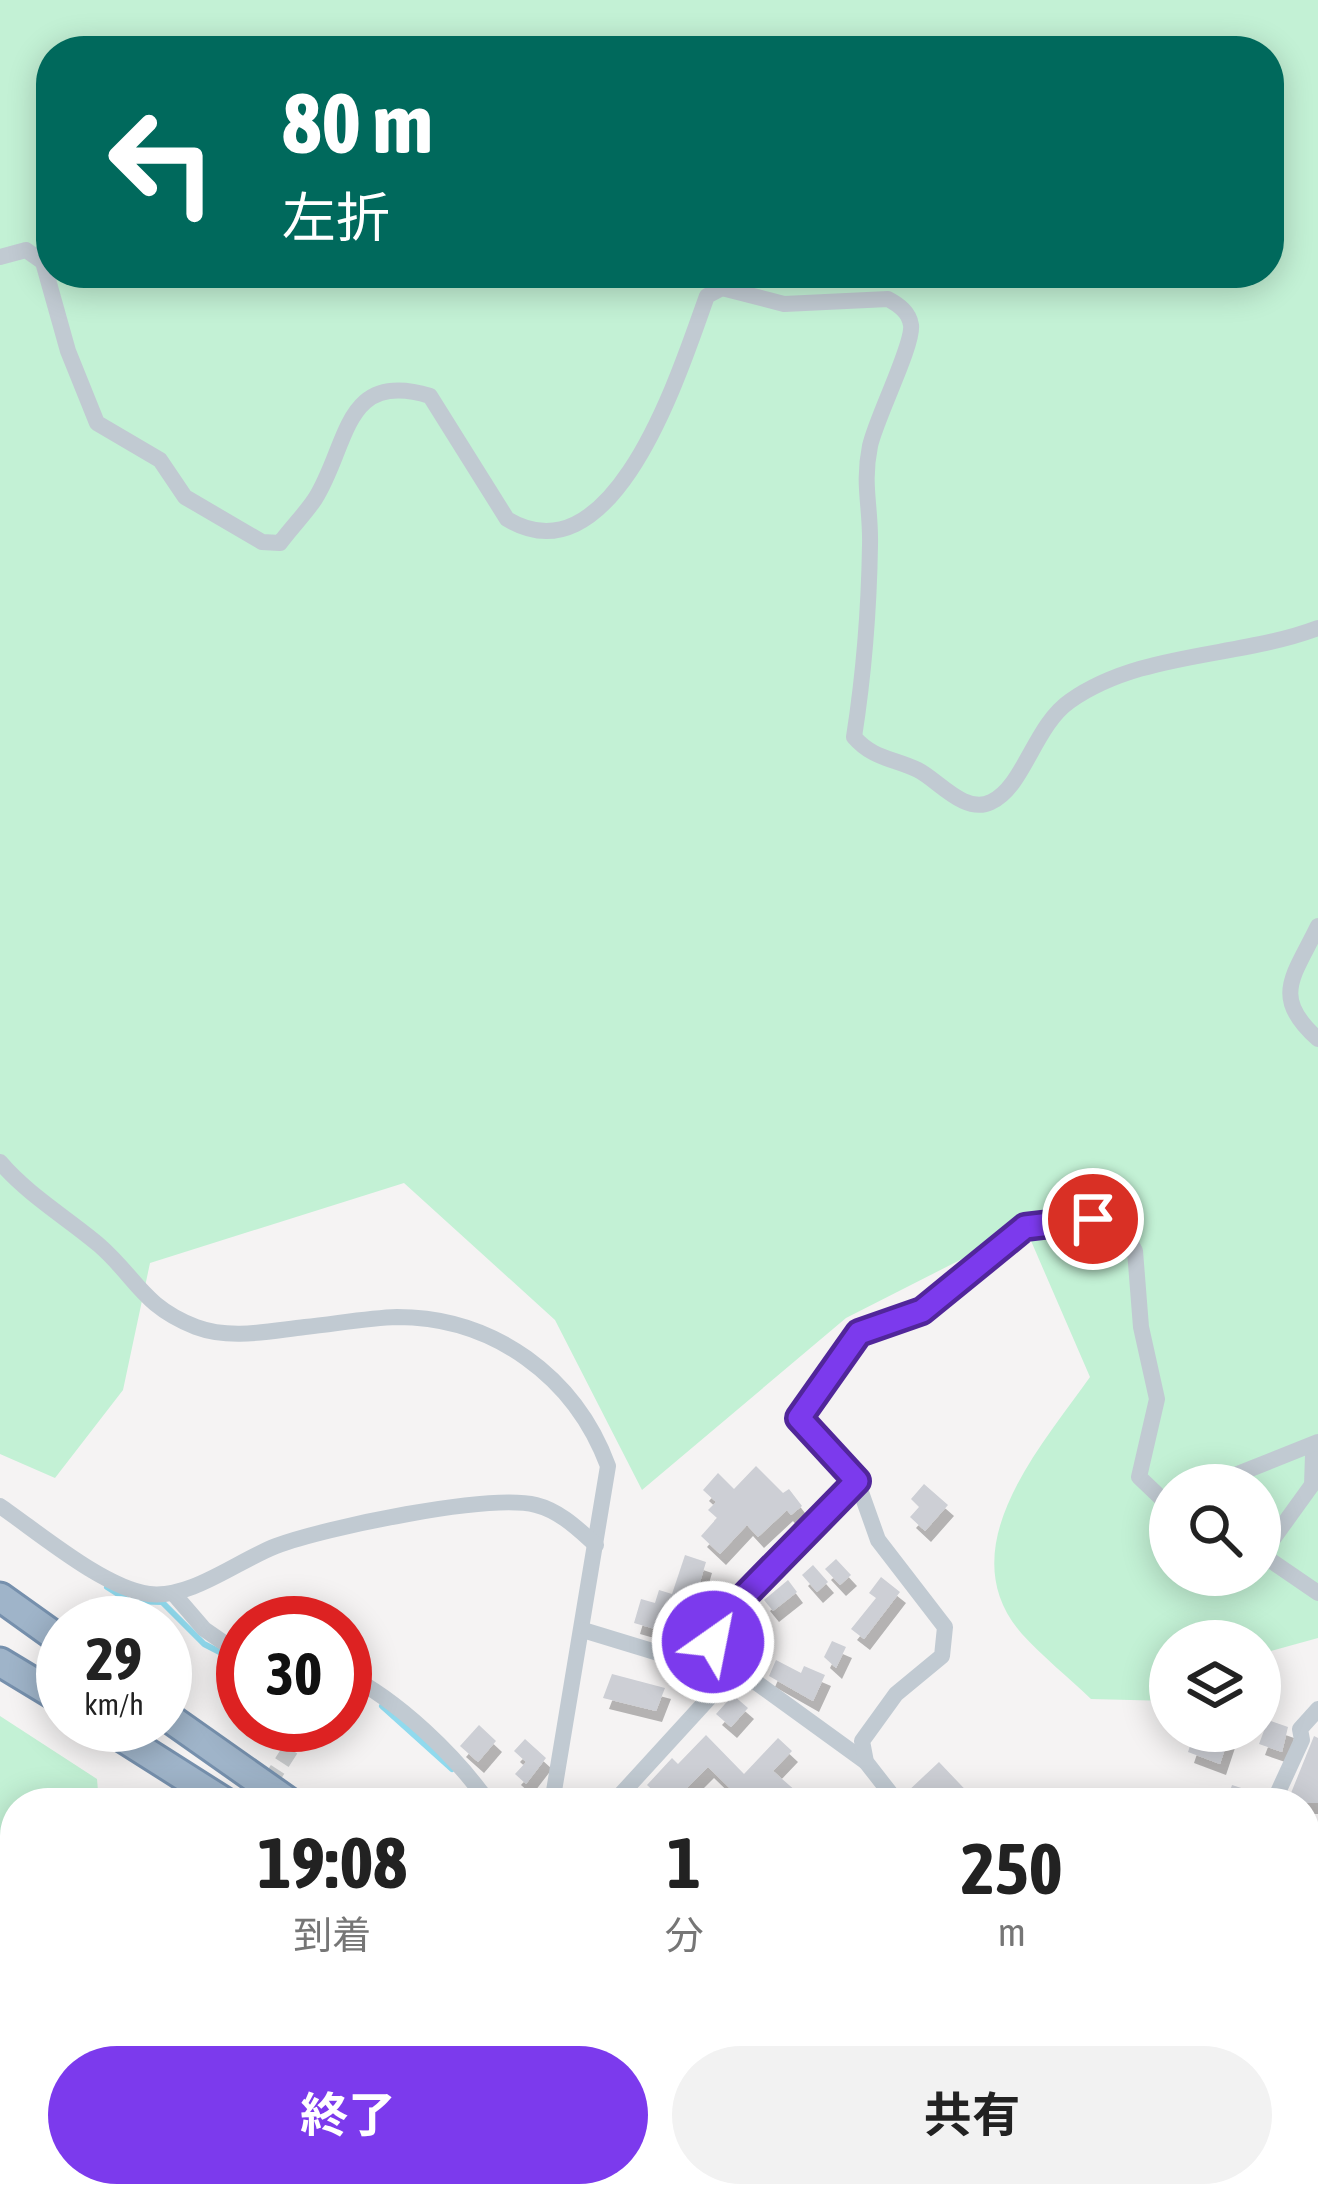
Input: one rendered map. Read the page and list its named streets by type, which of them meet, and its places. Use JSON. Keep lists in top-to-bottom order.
{
  "page": {
    "turn": ["80 m", "左折"],
    "speed": "29 km/h",
    "limit": "30",
    "eta": [
      "19:08",
      "到着",
      "1",
      "分",
      "250",
      "m"
    ],
    "buttons": ["終了", "共有"]
  }
}
